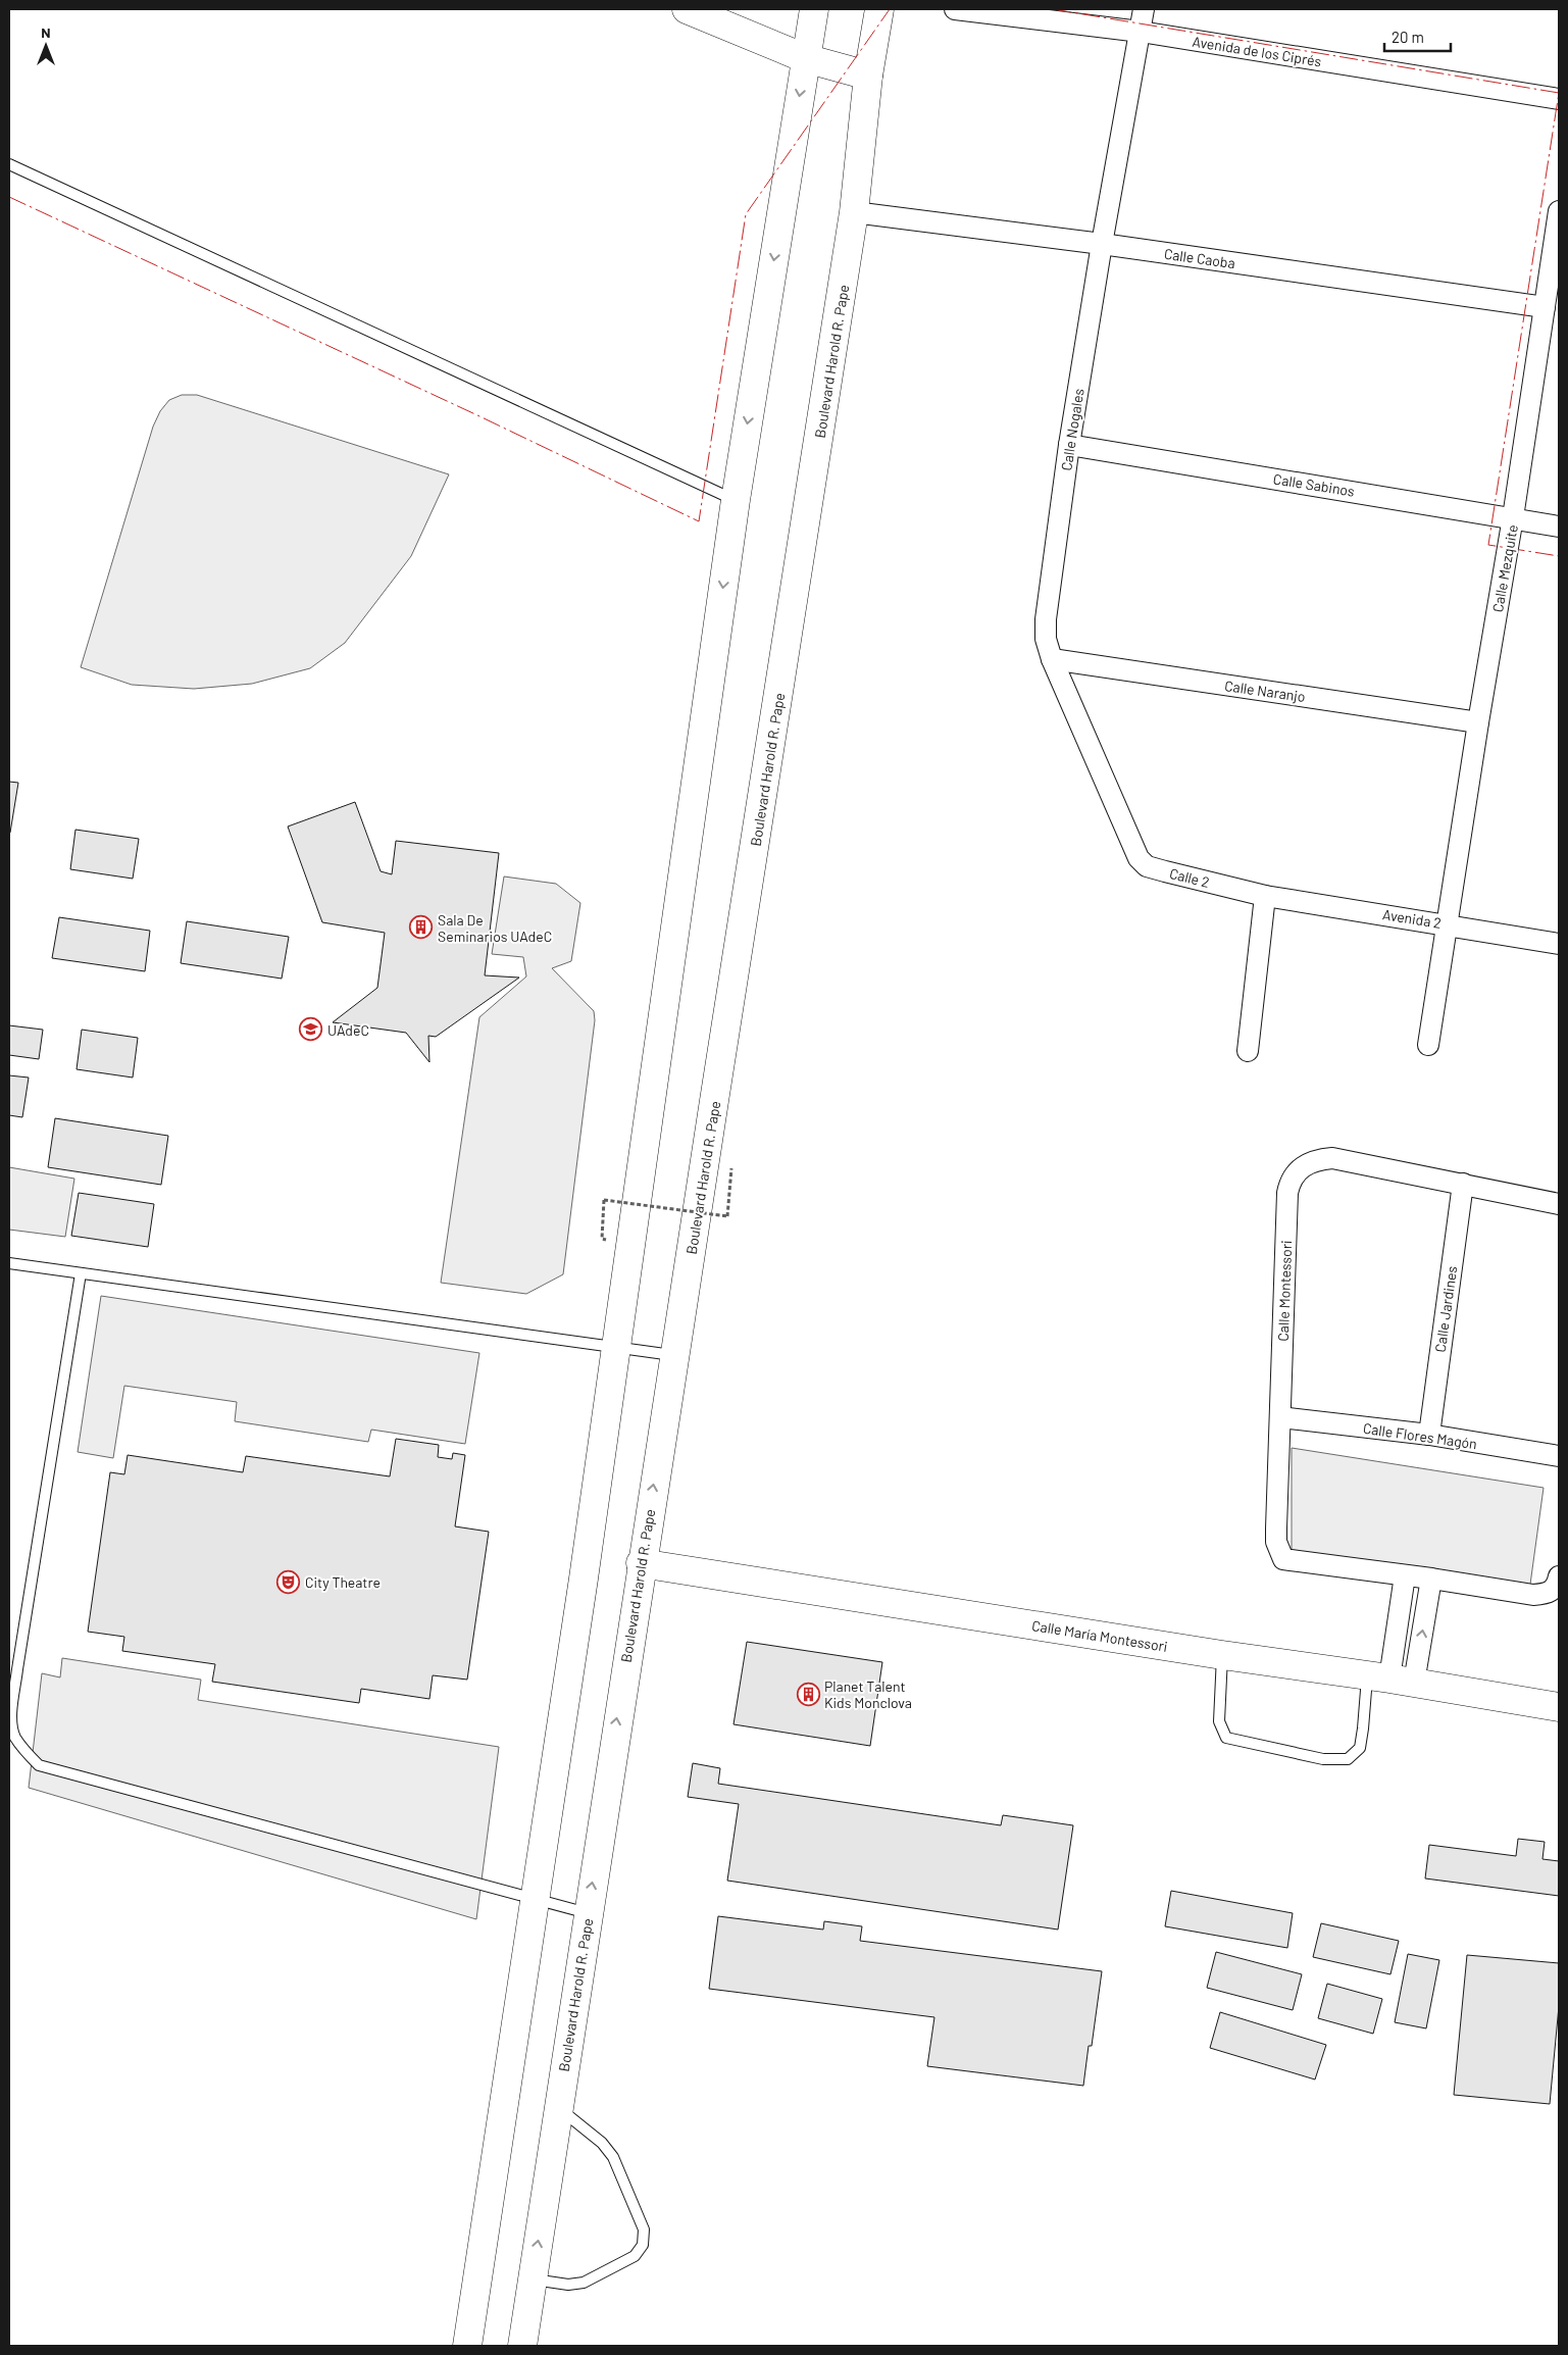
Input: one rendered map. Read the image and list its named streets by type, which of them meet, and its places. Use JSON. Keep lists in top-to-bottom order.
{
  "streets": {
    "main road": ["Boulevard Harold R. Pape", "Calle María Montessori"],
    "street": [
      "Avenida de los Ciprés",
      "Calle Caoba",
      "Calle Nogales",
      "Calle Sabinos",
      "Calle Mezquite",
      "Calle Naranjo",
      "Calle 2",
      "Avenida 2",
      "Calle Montessori",
      "Calle Jardines",
      "Calle Flores Magón"
    ]
  },
  "crossings": [
    ["Avenida de los Ciprés", "Calle Nogales"],
    ["Calle Caoba", "Boulevard Harold R. Pape"],
    ["Calle Caoba", "Calle Nogales"],
    ["Calle Caoba", "Calle Mezquite"],
    ["Boulevard Harold R. Pape", "Calle María Montessori"],
    ["Calle Nogales", "Calle Sabinos"],
    ["Calle Nogales", "Calle Naranjo"],
    ["Calle Nogales", "Calle 2"],
    ["Calle Sabinos", "Calle Mezquite"],
    ["Calle Mezquite", "Calle Naranjo"],
    ["Calle Mezquite", "Avenida 2"],
    ["Calle 2", "Avenida 2"],
    ["Calle Montessori", "Calle Jardines"],
    ["Calle Montessori", "Calle Flores Magón"],
    ["Calle Jardines", "Calle Flores Magón"]
  ],
  "places": {
    "building": ["Sala De Seminarios UAdeC", "Planet Talent Kids Monclova"],
    "school or university": ["UAdeC"],
    "theatre": ["City Theatre"]
  },
  "scale_bar": "20 m",
  "north": "top"
}
